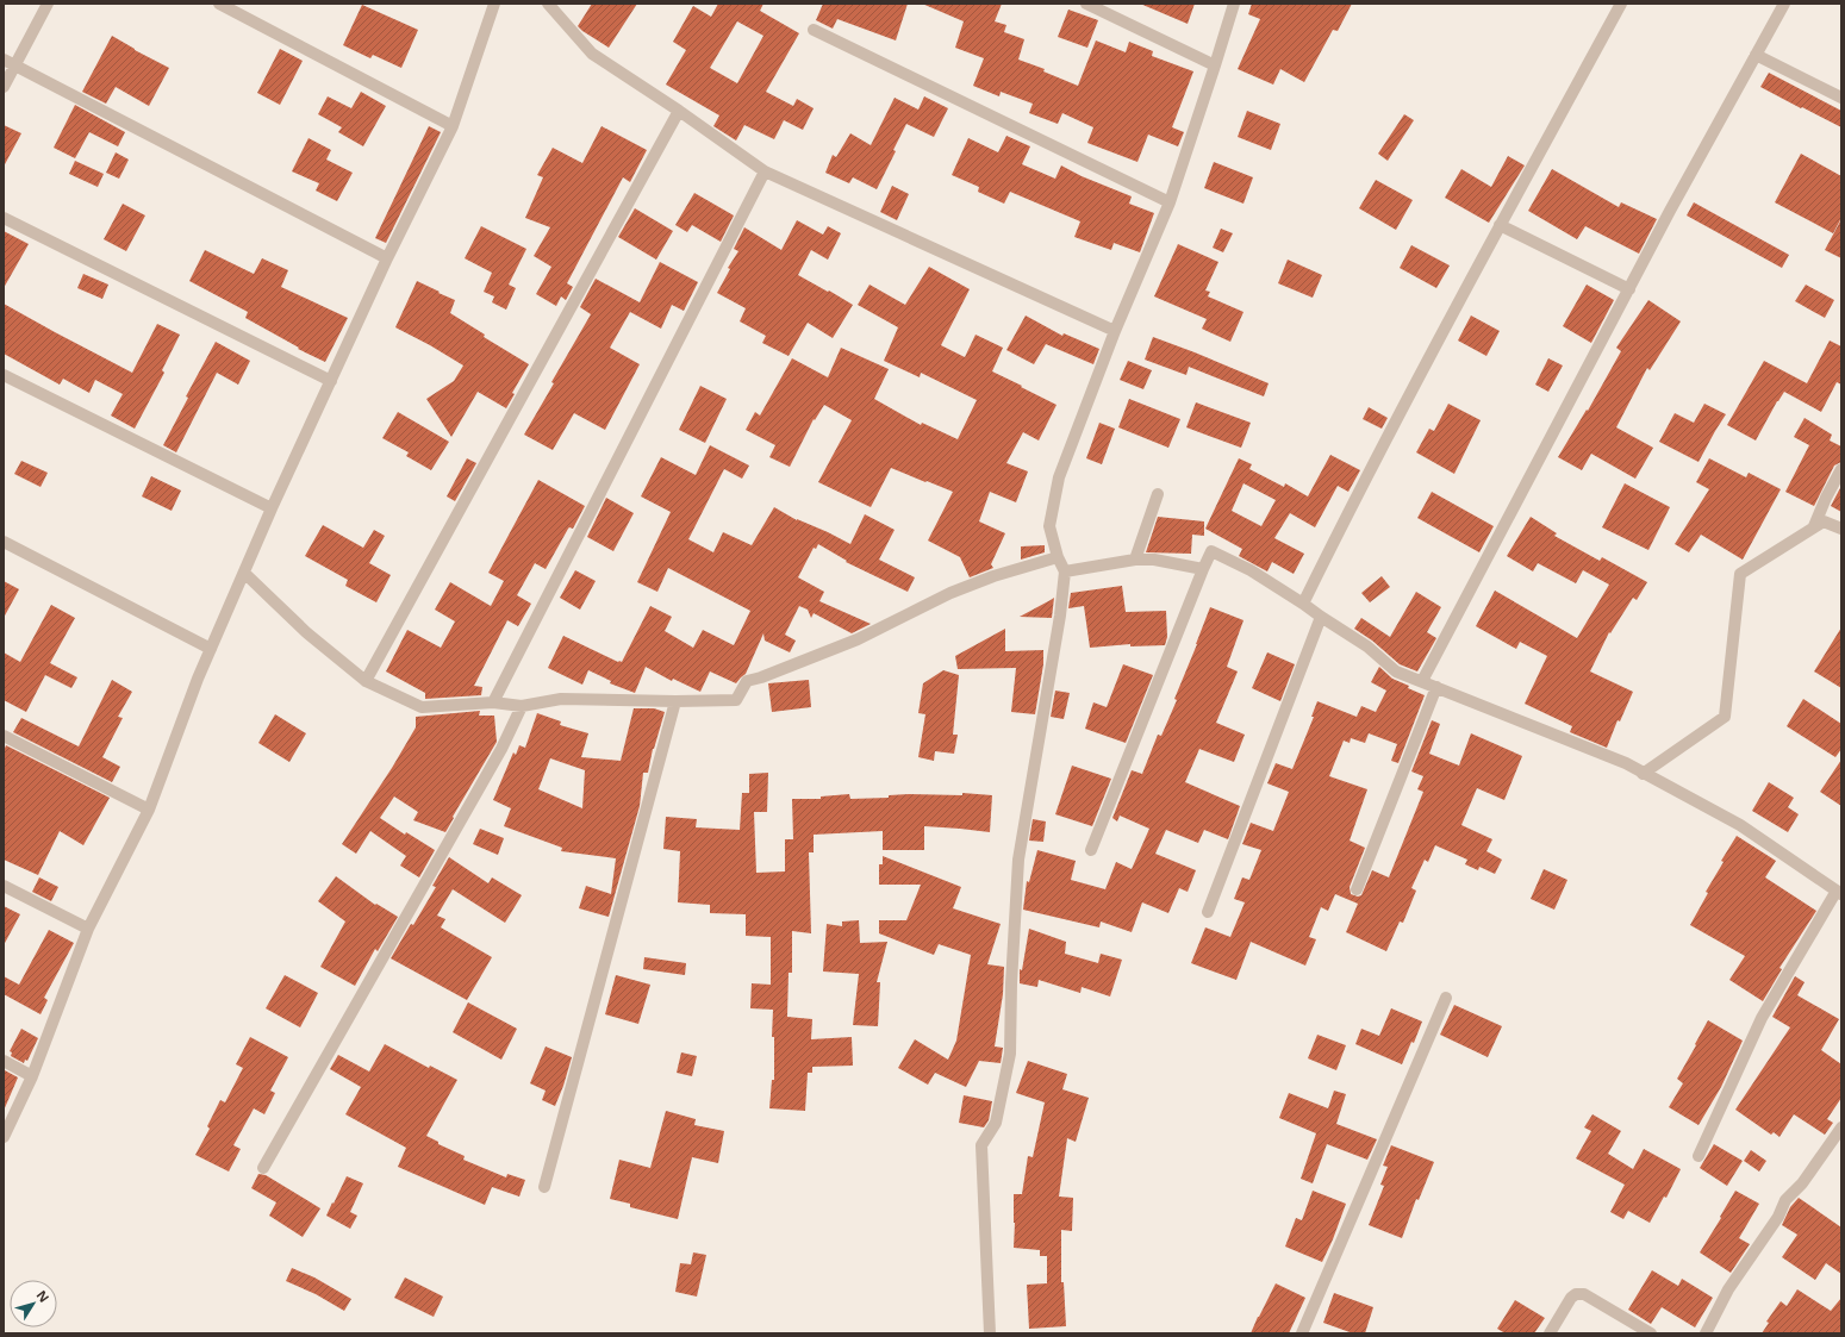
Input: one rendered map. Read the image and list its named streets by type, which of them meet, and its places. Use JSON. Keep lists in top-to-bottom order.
{
  "north": "top right"
}
